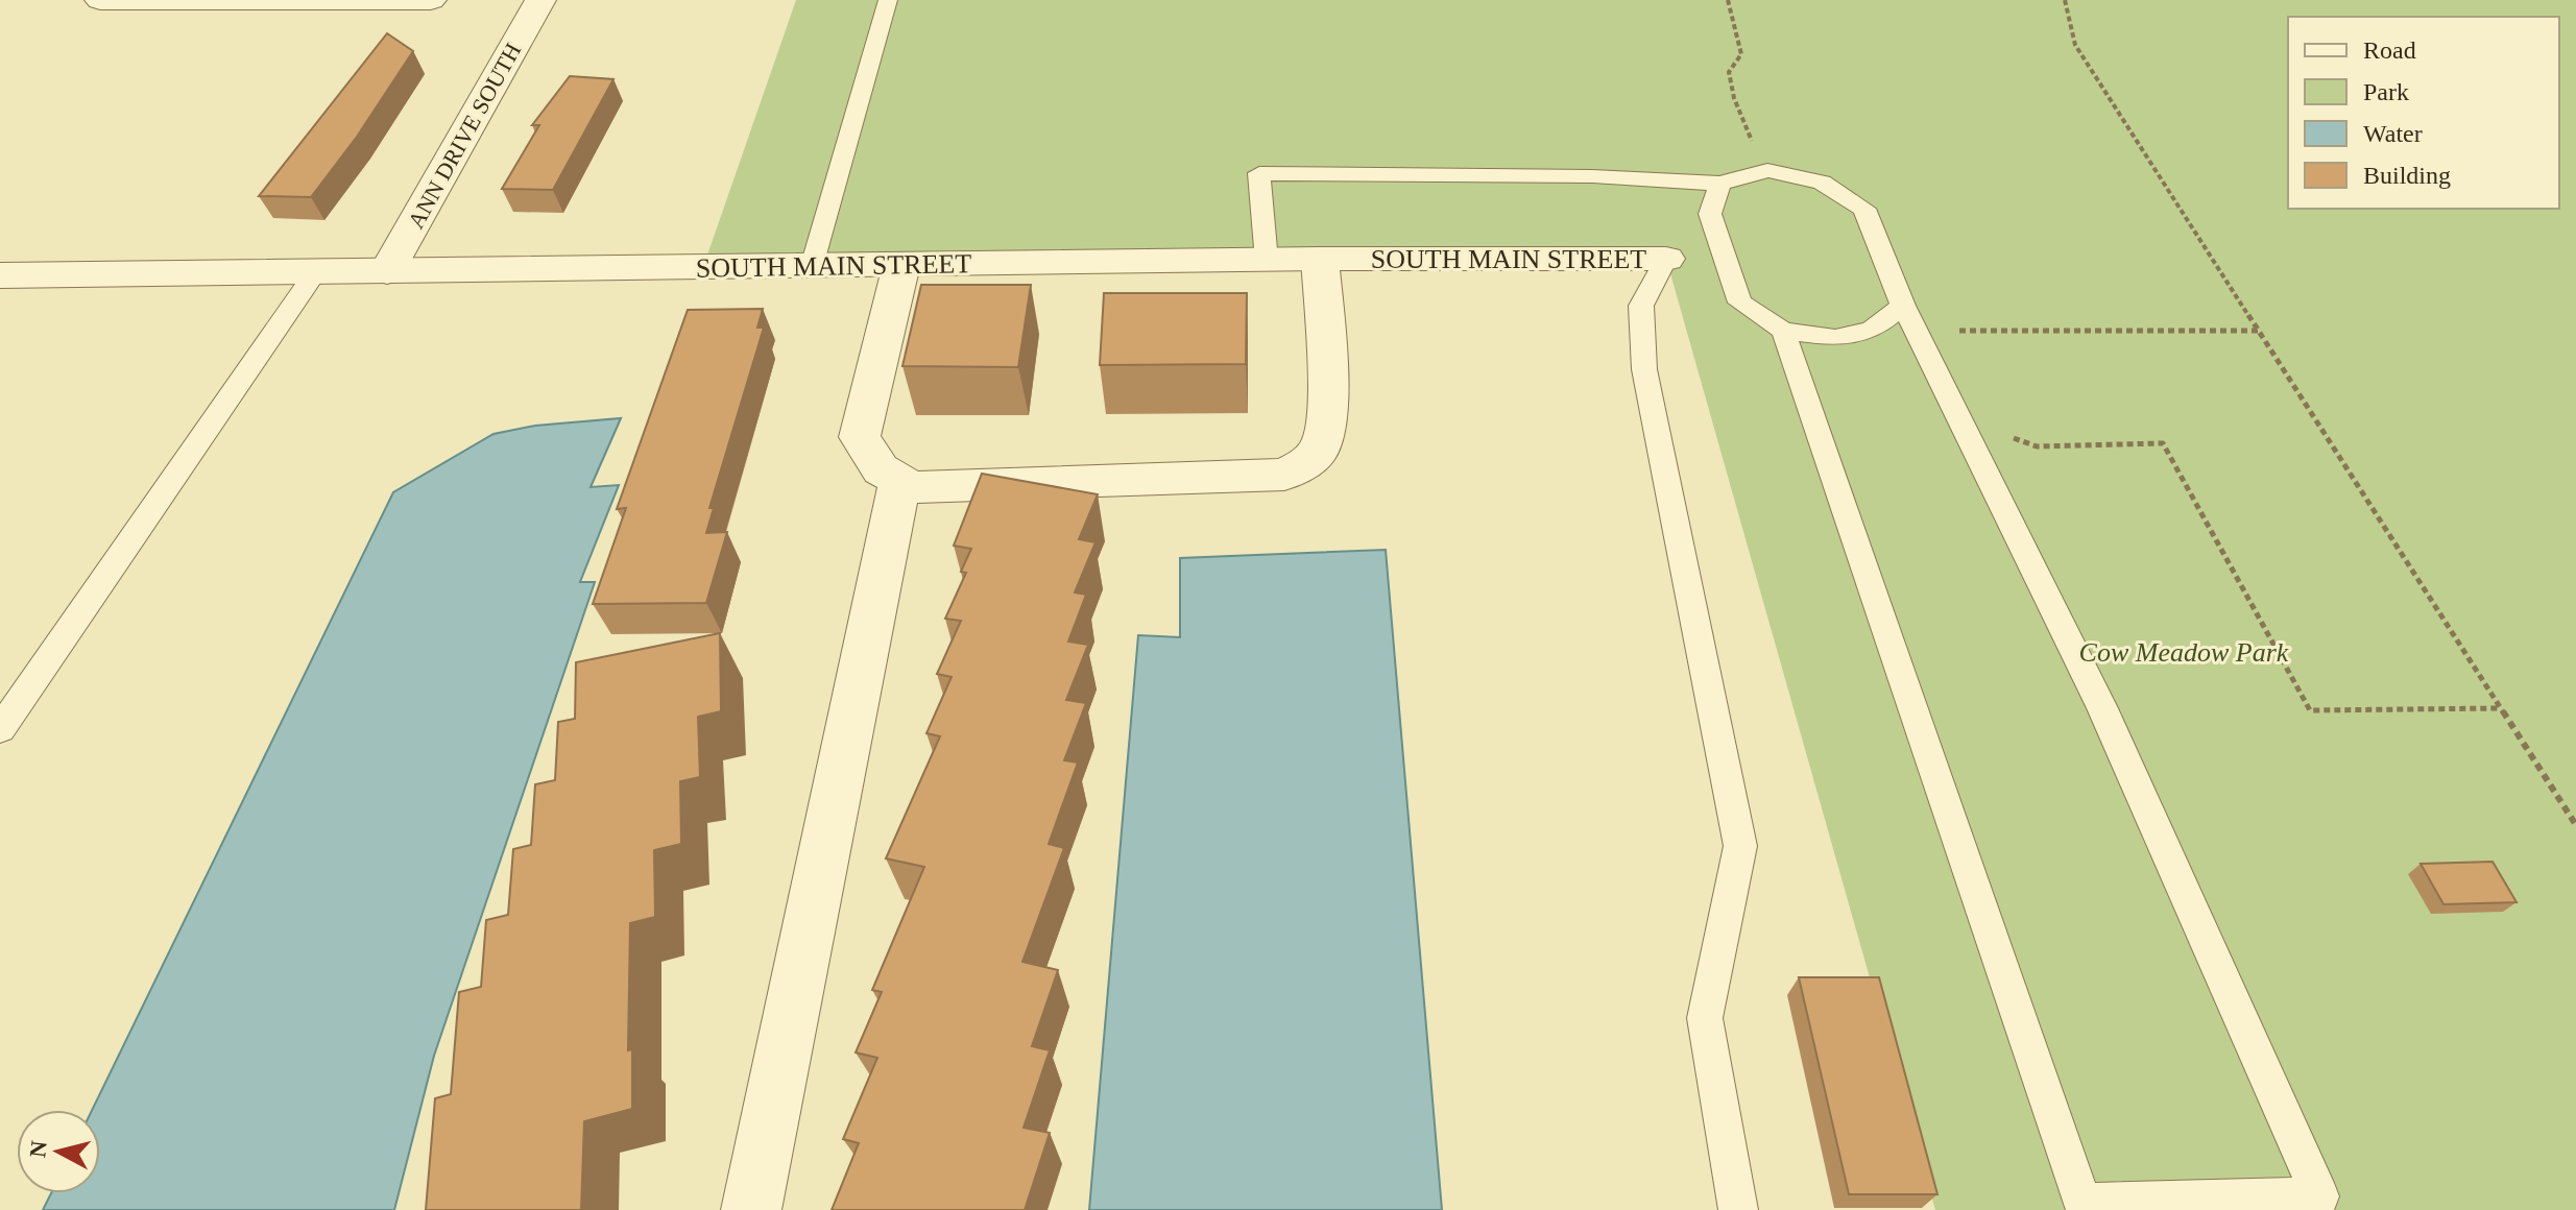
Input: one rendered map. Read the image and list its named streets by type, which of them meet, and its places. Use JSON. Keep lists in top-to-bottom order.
{
  "streets": {
    "street": ["ANN DRIVE SOUTH", "SOUTH MAIN STREET"]
  },
  "crossings": [
    ["ANN DRIVE SOUTH", "SOUTH MAIN STREET"]
  ],
  "parks": ["Cow Meadow Park"],
  "legend": [
    "Road",
    "Park",
    "Water",
    "Building"
  ],
  "north": "left"
}
